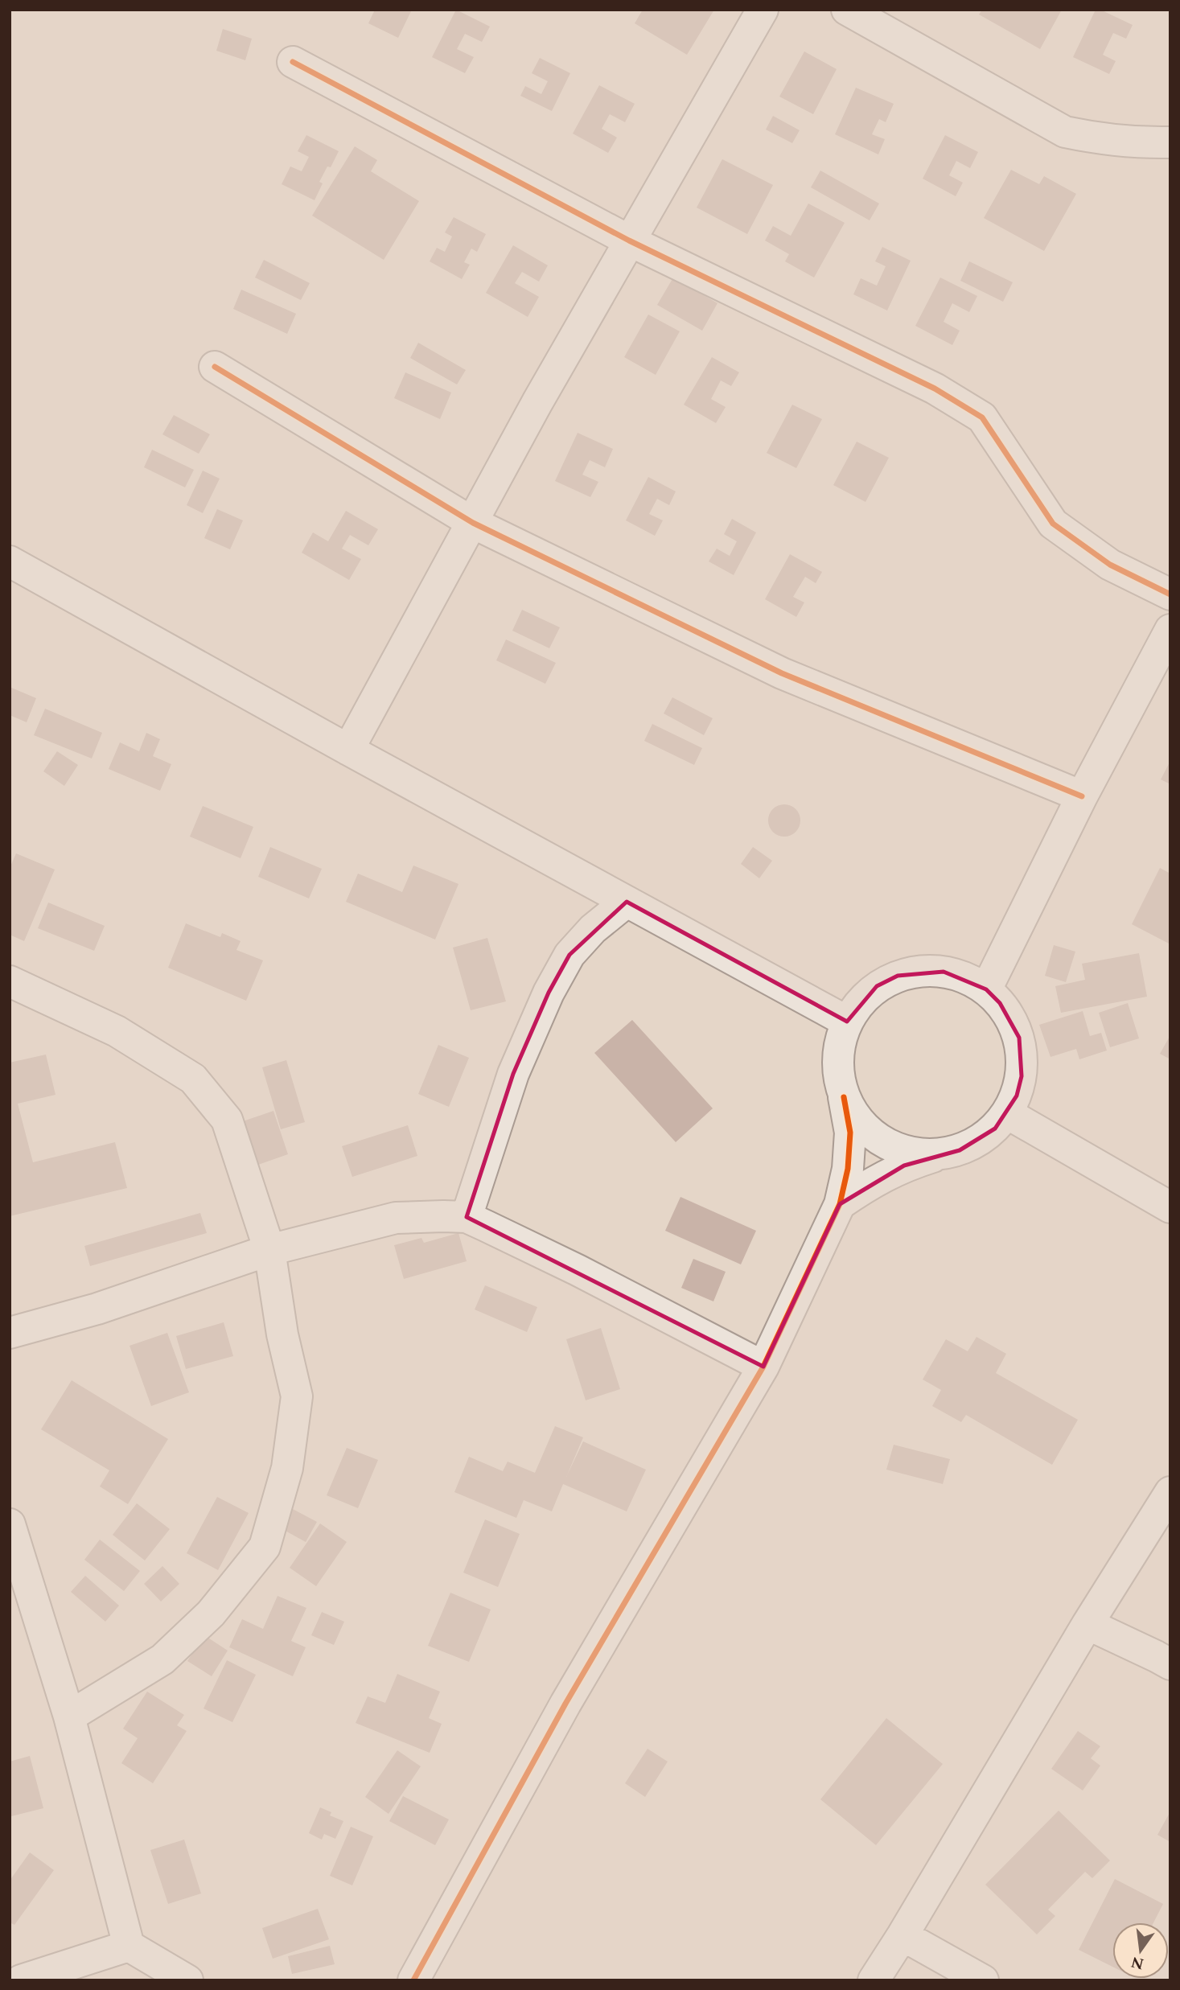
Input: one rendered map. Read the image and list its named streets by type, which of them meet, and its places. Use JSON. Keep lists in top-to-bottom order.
{
  "north": "bottom"
}
